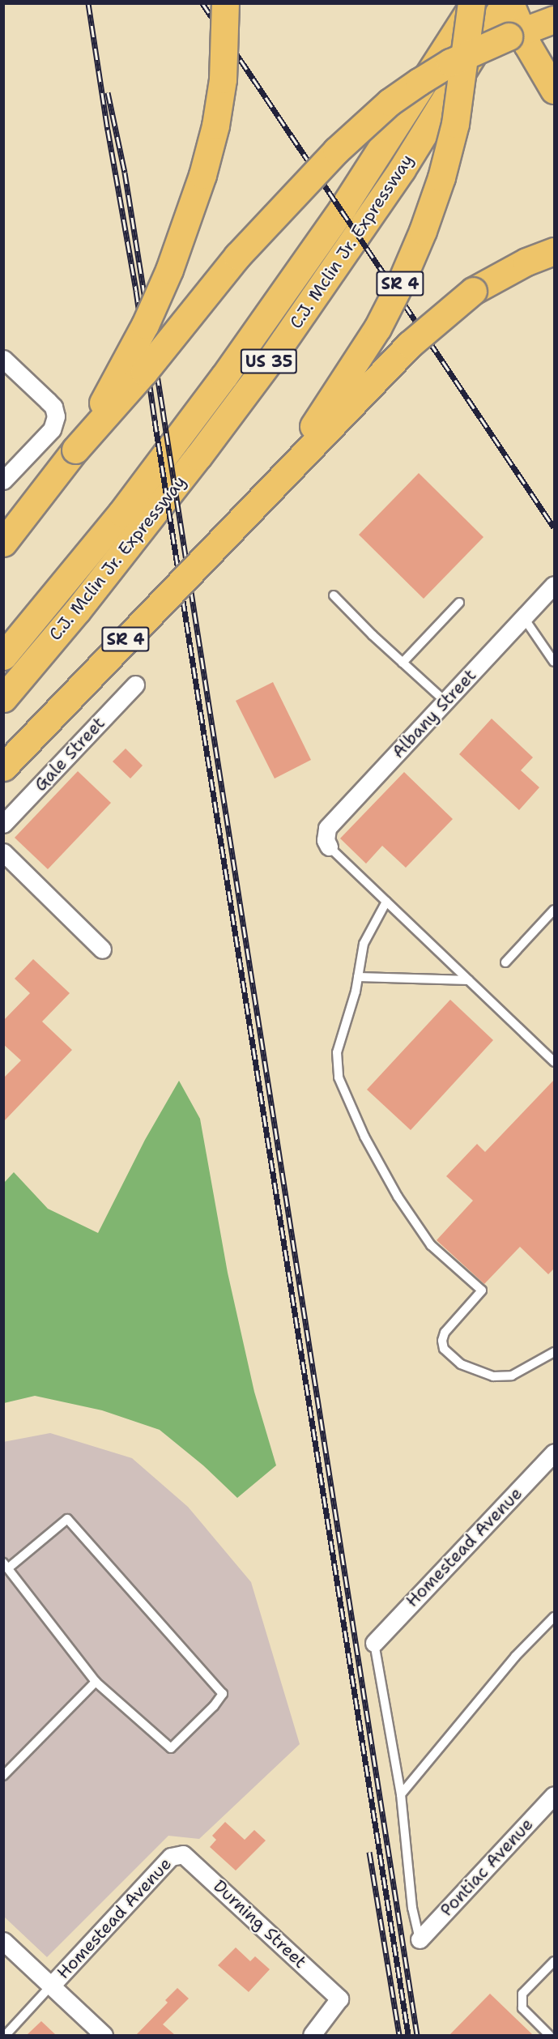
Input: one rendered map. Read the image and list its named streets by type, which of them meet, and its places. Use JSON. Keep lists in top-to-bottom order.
{
  "streets": {
    "highway": ["C.J. Mclin Jr. Expressway", "SR 4", "US 35"],
    "street": [
      "Albany Street",
      "Gale Street",
      "Homestead Avenue",
      "Pontiac Avenue",
      "Durning Street"
    ]
  },
  "crossings": [
    ["C.J. Mclin Jr. Expressway", "SR 4"],
    ["Homestead Avenue", "Durning Street"]
  ]
}
